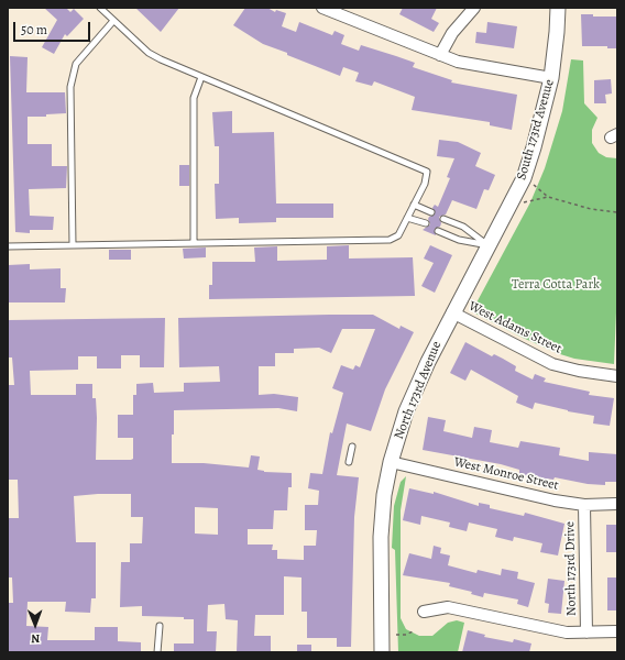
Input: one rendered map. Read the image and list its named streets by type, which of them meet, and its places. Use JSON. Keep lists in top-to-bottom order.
{
  "streets": {
    "street": [
      "South 173rd Avenue",
      "West Adams Street",
      "North 173rd Avenue",
      "West Monroe Street",
      "North 173rd Drive"
    ]
  },
  "crossings": [
    ["South 173rd Avenue", "North 173rd Avenue"],
    ["West Adams Street", "North 173rd Avenue"],
    ["North 173rd Avenue", "West Monroe Street"],
    ["West Monroe Street", "North 173rd Drive"]
  ],
  "parks": ["Terra Cotta Park"],
  "scale_bar": "50 m",
  "north": "bottom"
}
